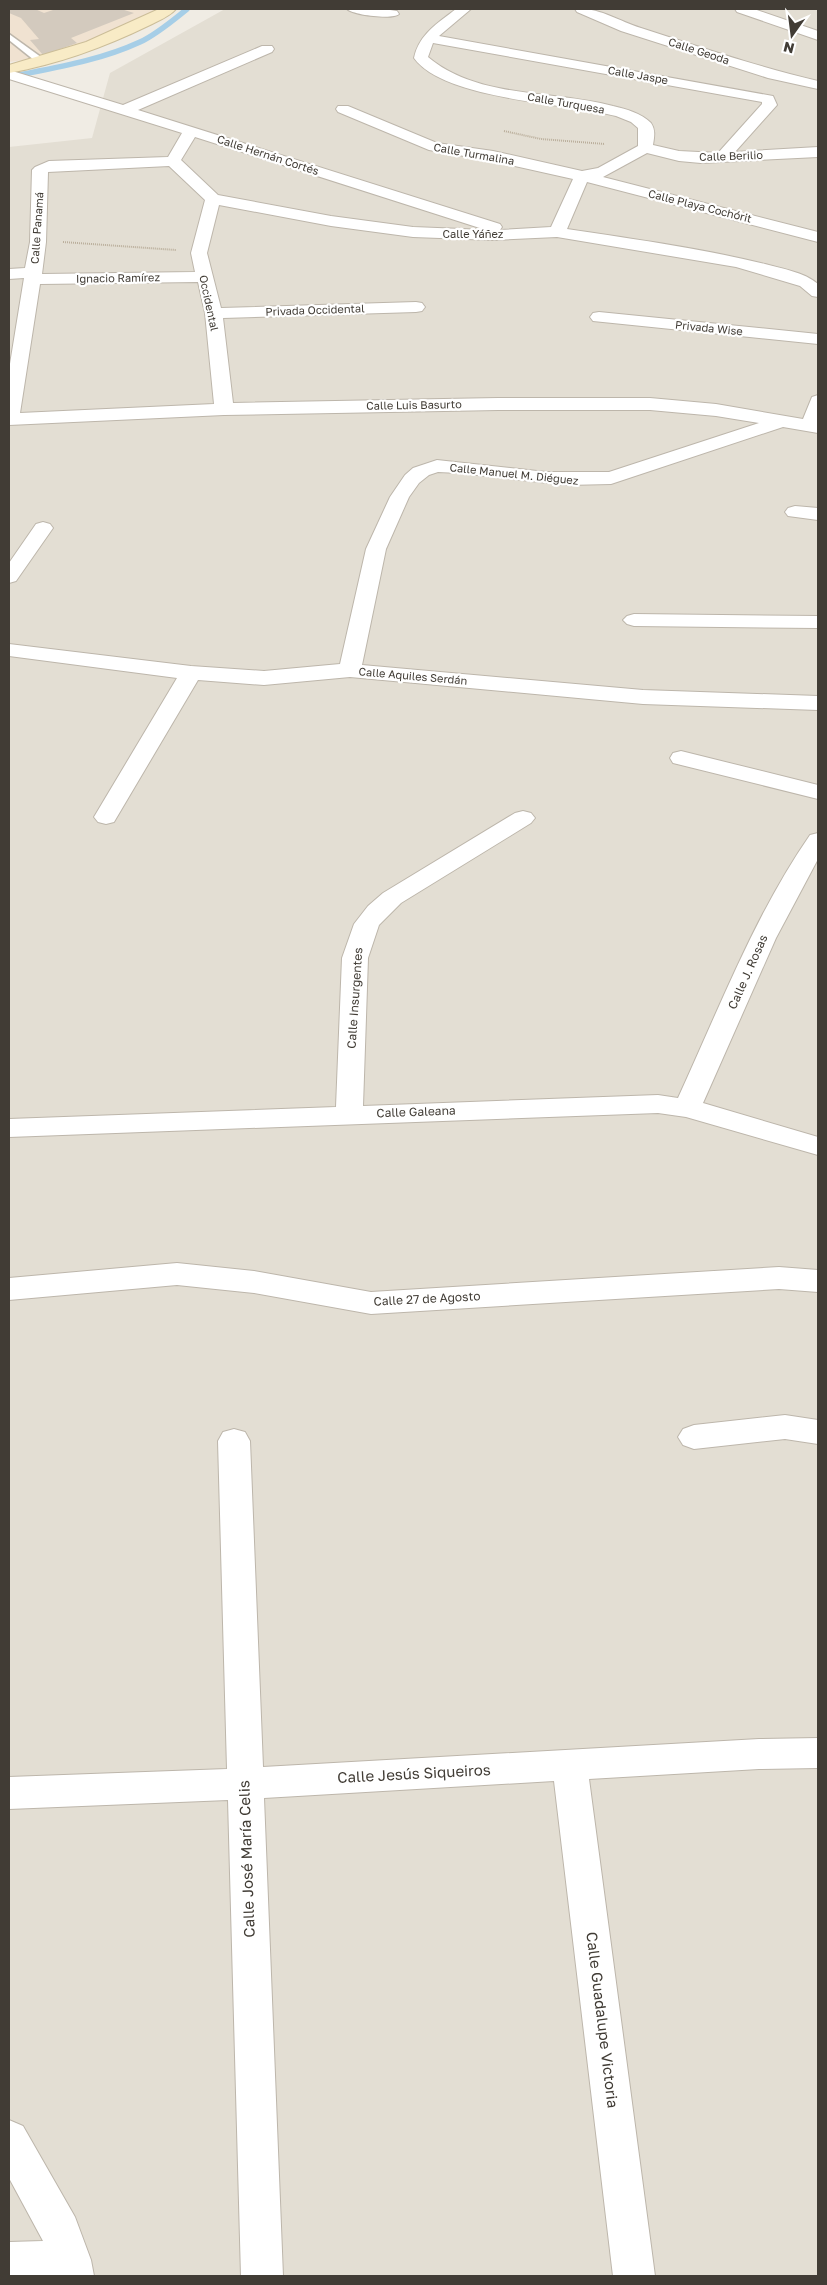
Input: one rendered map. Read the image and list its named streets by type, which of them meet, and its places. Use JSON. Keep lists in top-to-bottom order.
{
  "streets": {
    "street": [
      "Calle Geoda",
      "Calle Jaspe",
      "Calle Turquesa",
      "Calle Turmalina",
      "Calle Hernán Cortés",
      "Calle Berilio",
      "Calle Playa Cochórit",
      "Calle Panamá",
      "Calle Yáñez",
      "Ignacio Ramírez",
      "Occidental",
      "Privada Occidental",
      "Privada Wise",
      "Calle Luis Basurto",
      "Calle Manuel M. Diéguez",
      "Calle Aquiles Serdán",
      "Calle J. Rosas",
      "Calle Insurgentes",
      "Calle Galeana",
      "Calle 27 de Agosto",
      "Calle Jesús Siqueiros",
      "Calle José María Celis",
      "Calle Guadalupe Victoria"
    ]
  },
  "crossings": [
    ["Calle Jaspe", "Calle Turquesa"],
    ["Calle Jaspe", "Calle Berilio"],
    ["Calle Turquesa", "Calle Berilio"],
    ["Calle Turmalina", "Calle Playa Cochórit"],
    ["Calle Hernán Cortés", "Calle Yáñez"],
    ["Calle Panamá", "Ignacio Ramírez"],
    ["Calle Panamá", "Calle Luis Basurto"],
    ["Calle Yáñez", "Occidental"],
    ["Ignacio Ramírez", "Occidental"],
    ["Occidental", "Privada Occidental"],
    ["Occidental", "Calle Luis Basurto"],
    ["Calle Luis Basurto", "Calle Manuel M. Diéguez"],
    ["Calle Manuel M. Diéguez", "Calle Aquiles Serdán"],
    ["Calle J. Rosas", "Calle Galeana"],
    ["Calle Insurgentes", "Calle Galeana"],
    ["Calle Jesús Siqueiros", "Calle José María Celis"],
    ["Calle Jesús Siqueiros", "Calle Guadalupe Victoria"]
  ],
  "north": "bottom"
}
